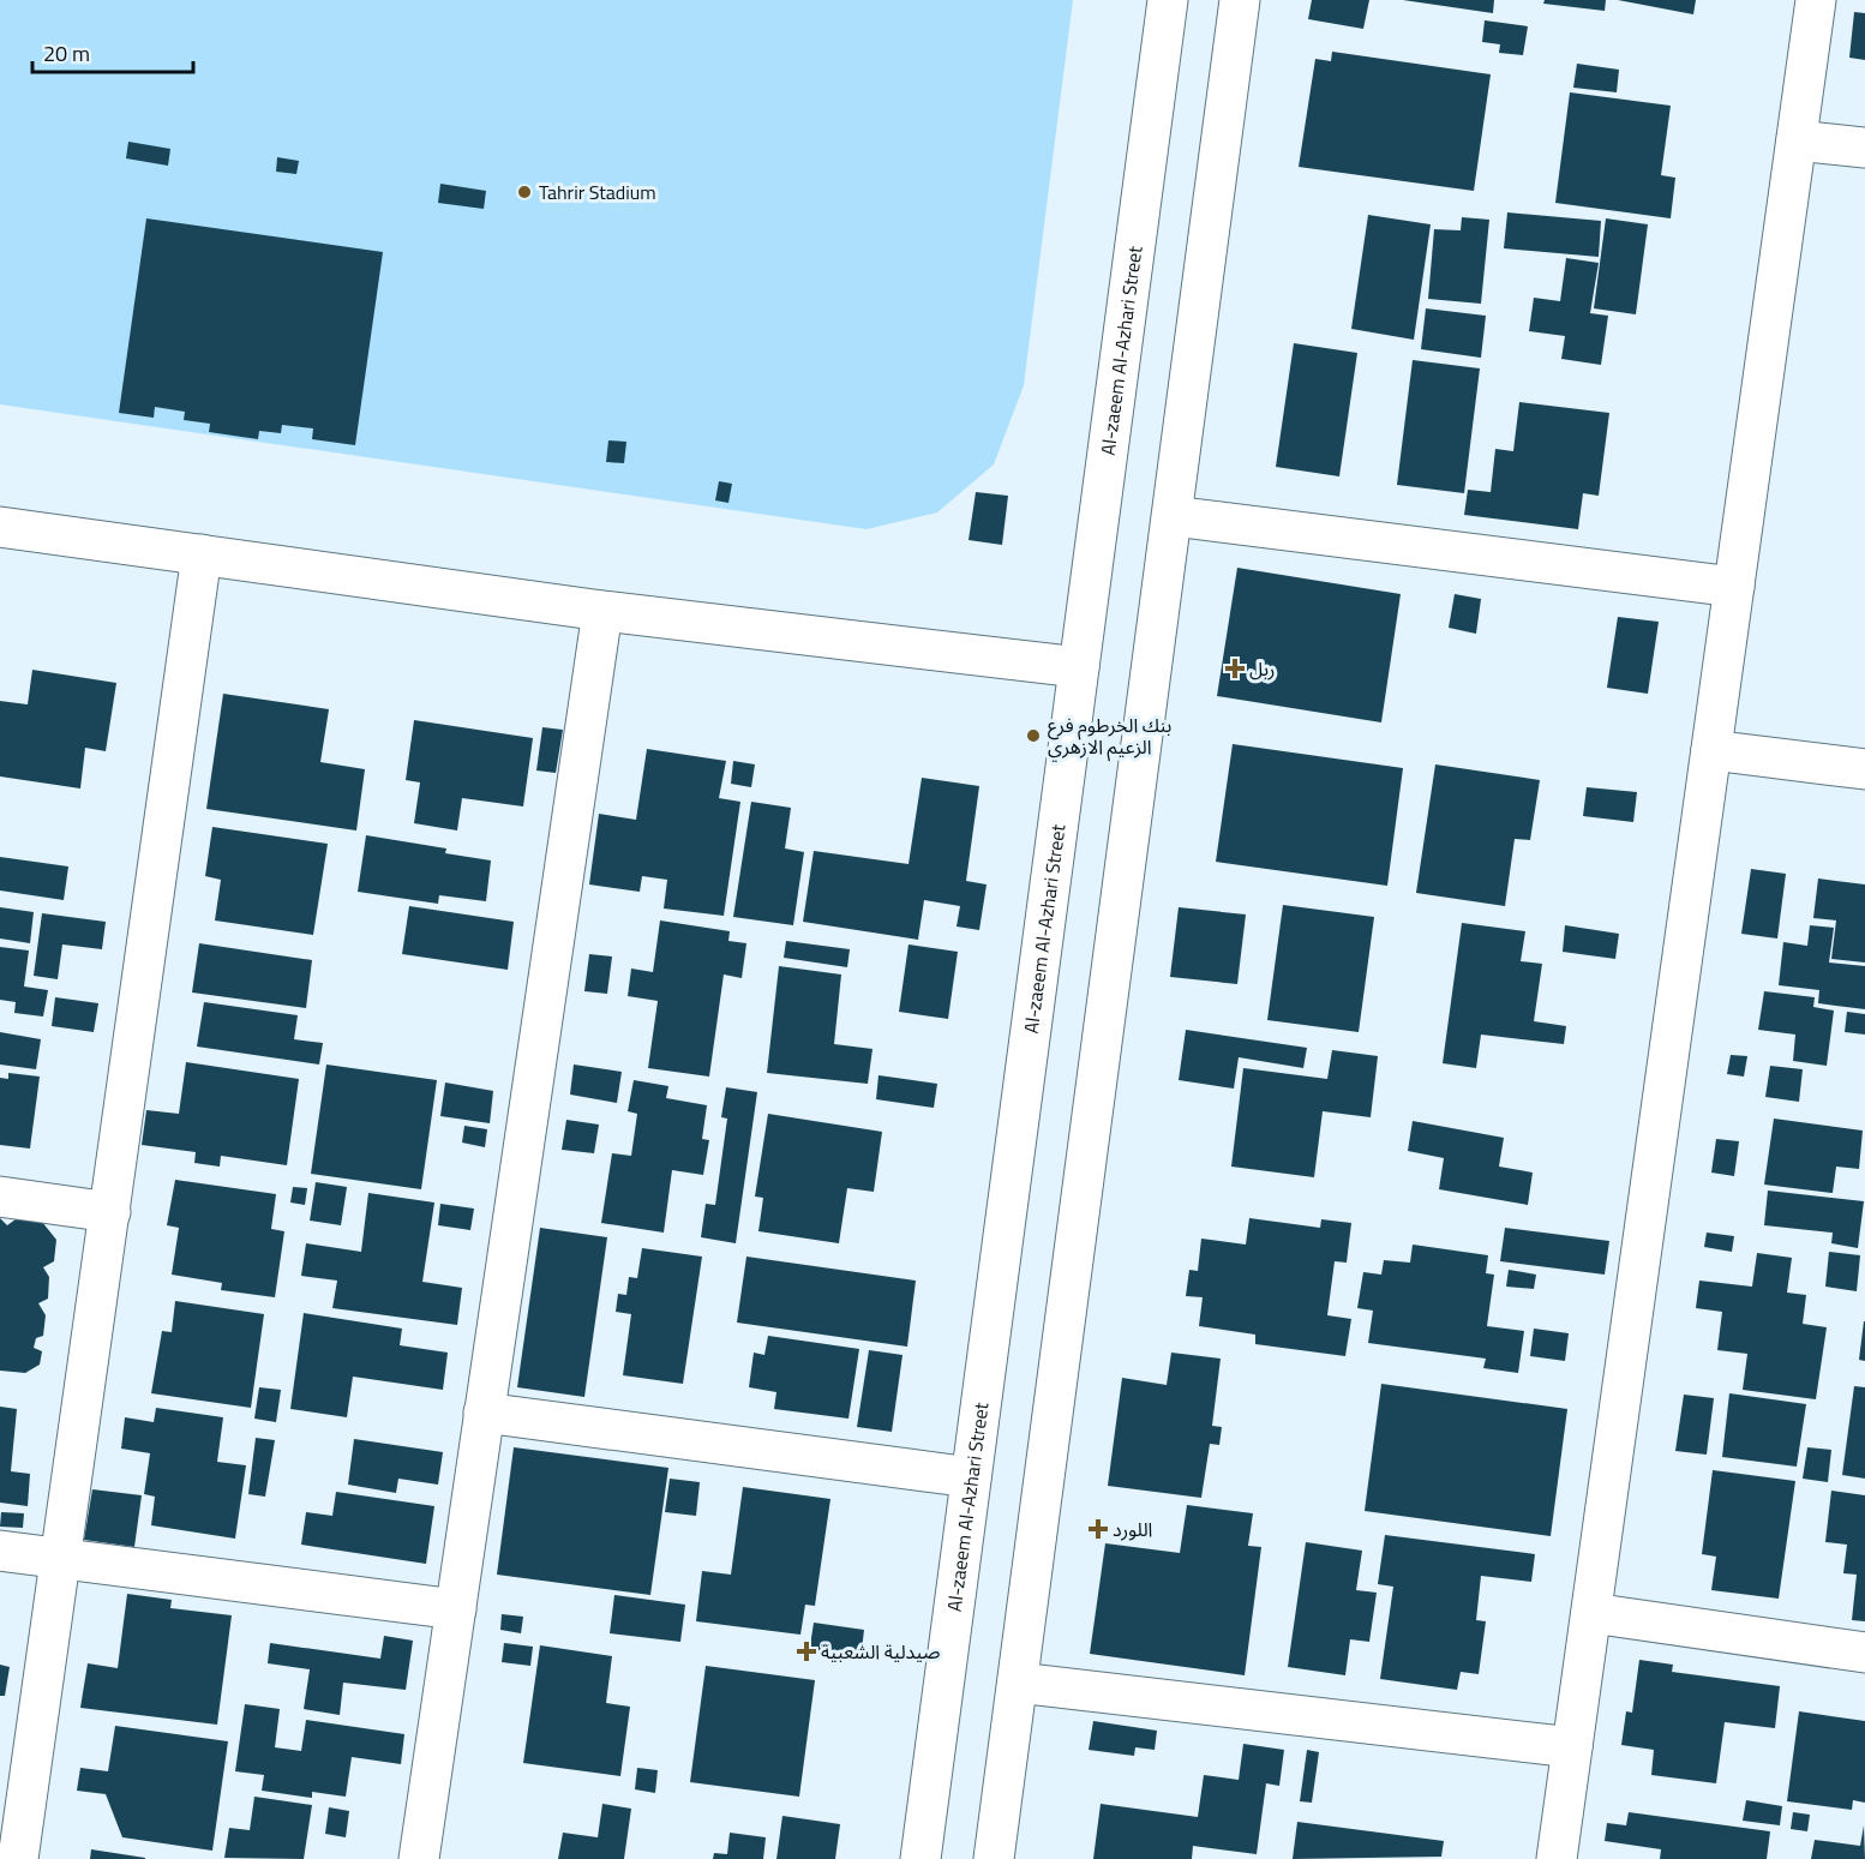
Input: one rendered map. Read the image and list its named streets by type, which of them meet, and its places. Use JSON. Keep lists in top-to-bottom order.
{
  "streets": {
    "street": ["Al-zaeem Al-Azhari Street"]
  },
  "places": {
    "other": ["Tahrir Stadium", "بنك الخرطوم فرع الزعيم الازهري"],
    "health": ["ربل", "اللورد", "صيدلية الشعبية"]
  },
  "scale_bar": "20 m"
}
